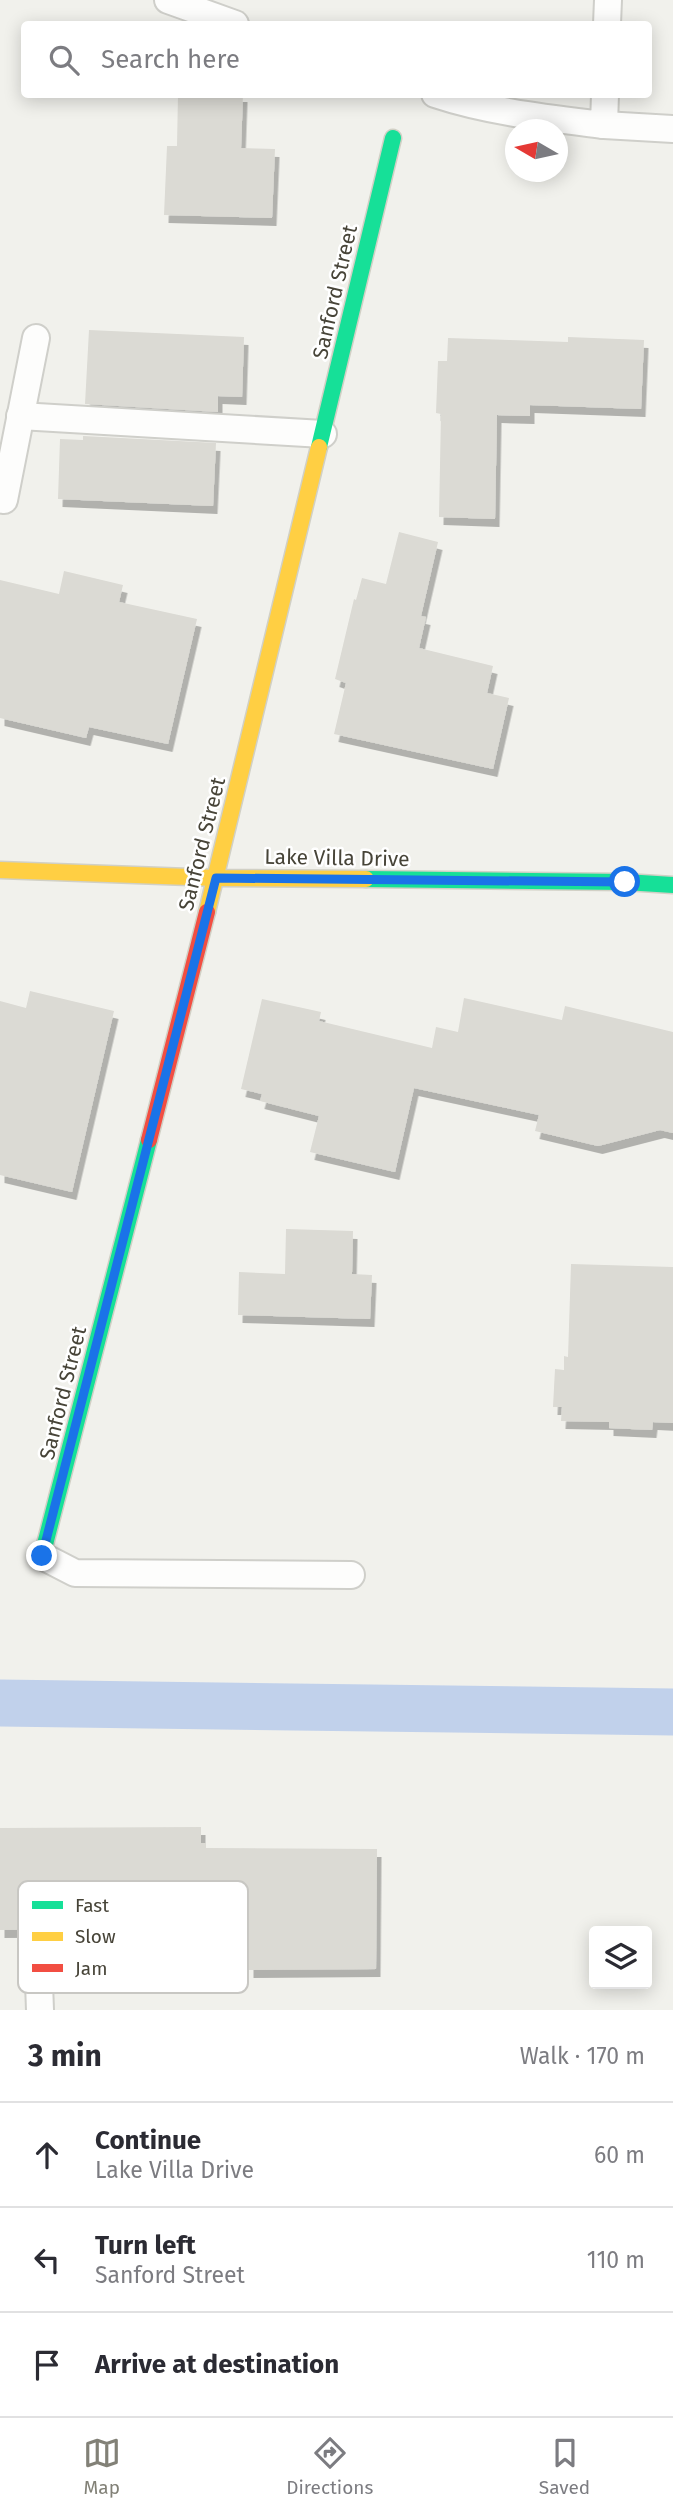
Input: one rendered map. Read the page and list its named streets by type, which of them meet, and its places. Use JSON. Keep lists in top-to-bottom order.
{
  "streets": {
    "street": ["Sanford Street", "Lake Villa Drive"]
  },
  "crossings": [
    ["Sanford Street", "Lake Villa Drive"]
  ],
  "legend": ["Fast", "Slow", "Jam"],
  "north": "left",
  "page": {
    "search": "Search here",
    "heading": ["3 min", "Walk · 170 m"],
    "list": [
      ["Continue", "Lake Villa Drive", "60 m"],
      ["Turn left", "Sanford Street", "110 m"],
      "Arrive at destination"
    ],
    "nav": ["Map", "Directions", "Saved"]
  }
}
